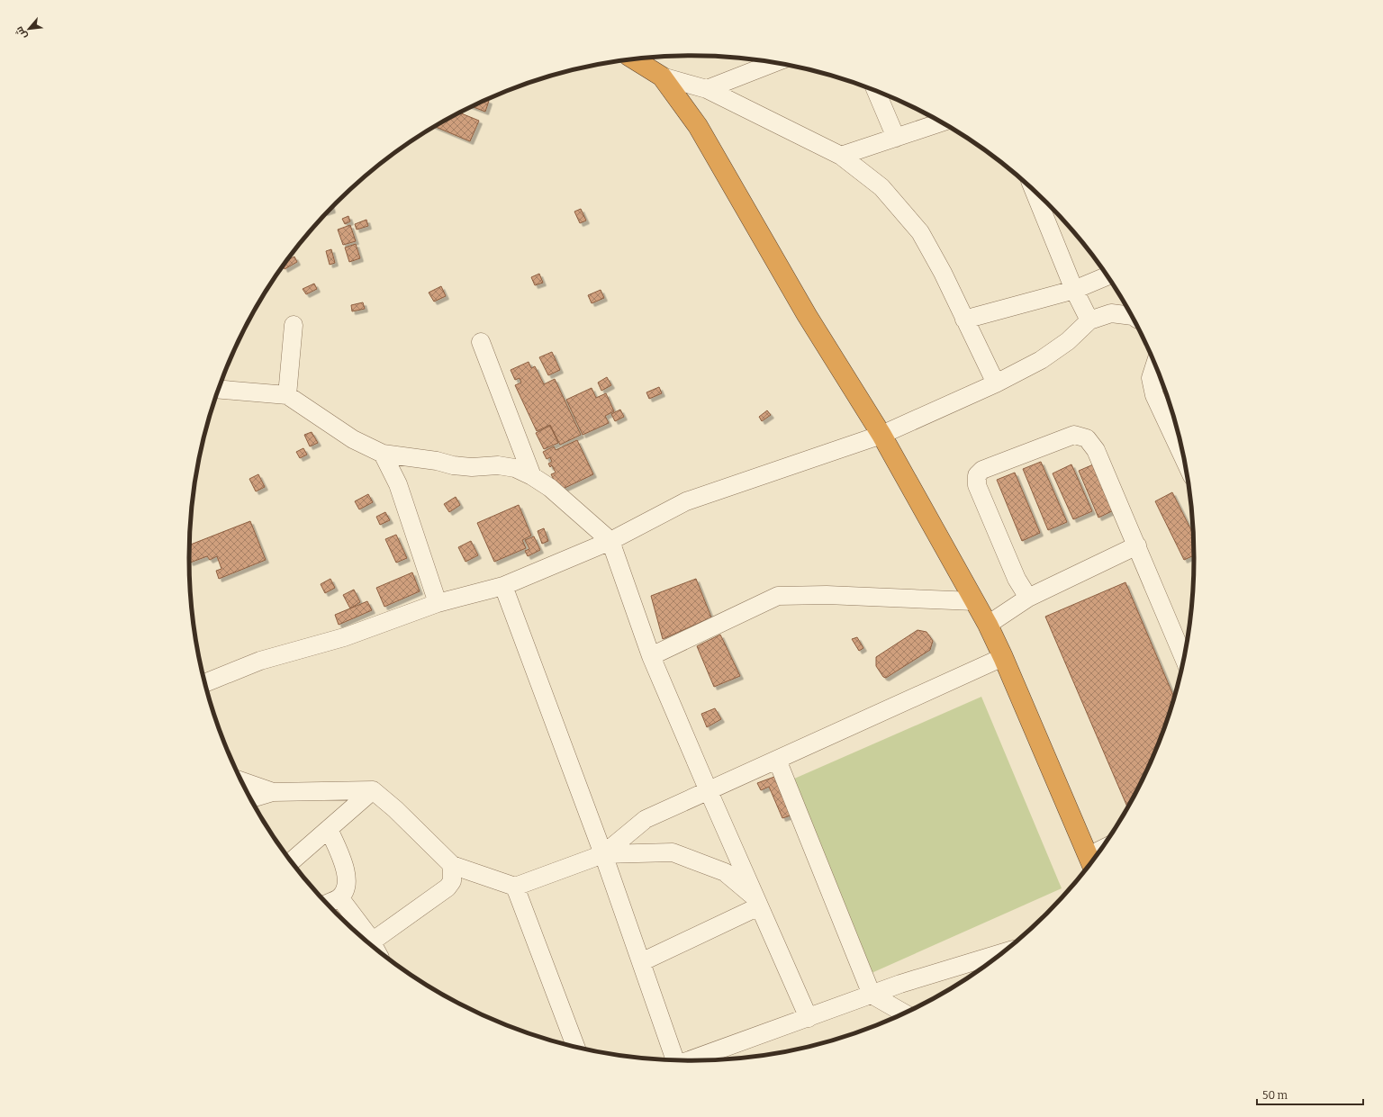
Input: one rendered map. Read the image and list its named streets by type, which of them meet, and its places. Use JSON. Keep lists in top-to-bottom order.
{
  "scale_bar": "50 m",
  "north": "bottom left"
}
